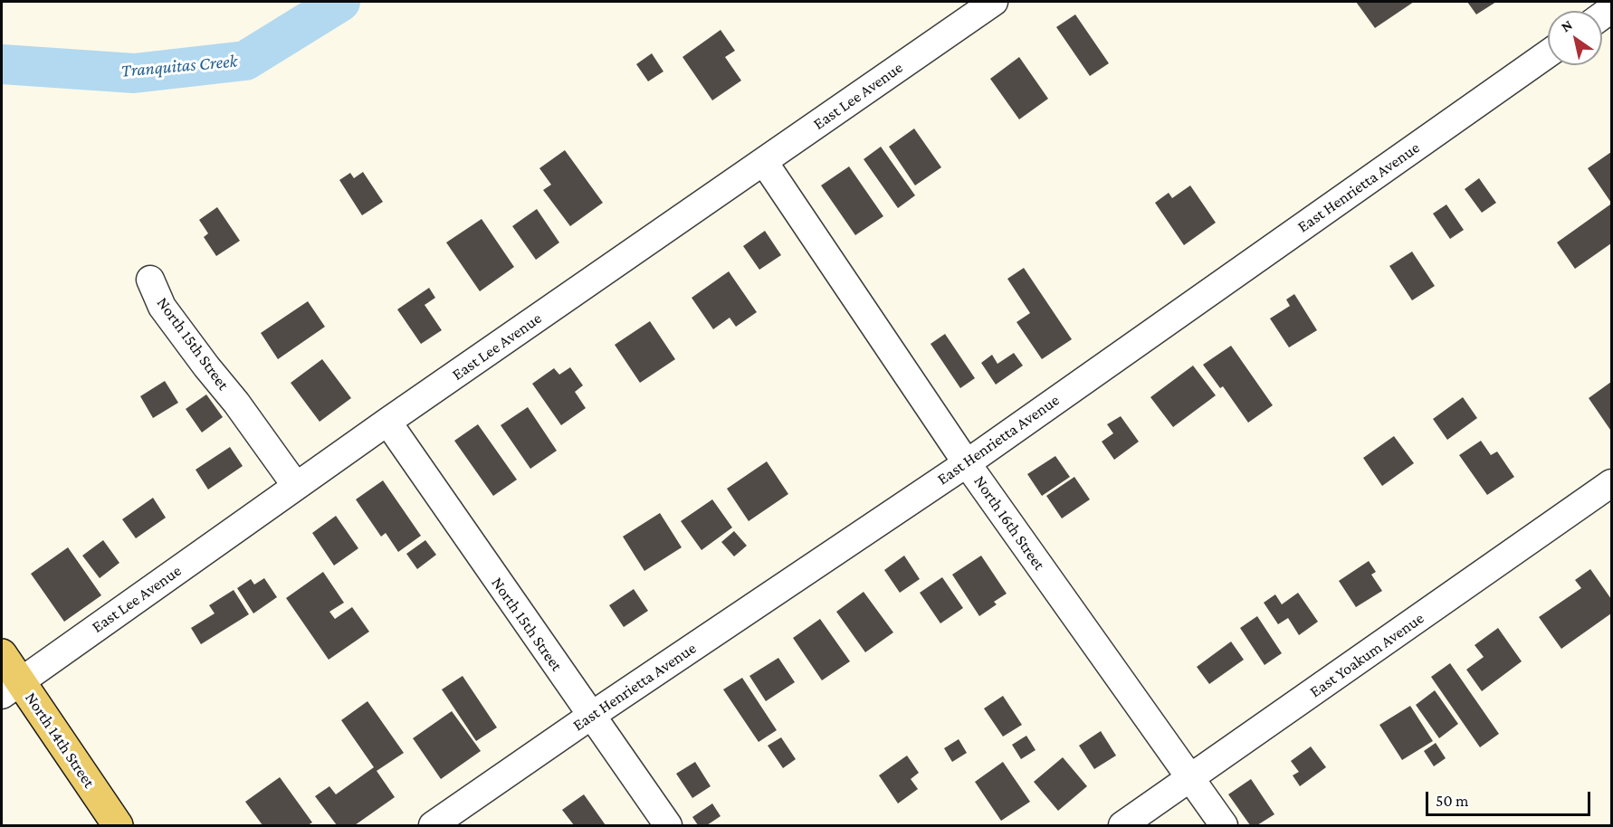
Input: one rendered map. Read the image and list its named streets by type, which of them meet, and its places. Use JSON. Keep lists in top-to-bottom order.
{
  "streets": {
    "main road": ["North 14th Street"],
    "street": [
      "East Lee Avenue",
      "East Henrietta Avenue",
      "North 15th Street",
      "North 16th Street",
      "East Yoakum Avenue"
    ]
  },
  "crossings": [
    ["East Lee Avenue", "North 15th Street"],
    ["East Lee Avenue", "North 16th Street"],
    ["East Lee Avenue", "North 14th Street"],
    ["East Henrietta Avenue", "North 15th Street"],
    ["East Henrietta Avenue", "North 16th Street"],
    ["North 16th Street", "East Yoakum Avenue"]
  ],
  "water": ["Tranquitas Creek"],
  "scale_bar": "50 m",
  "north": "top left"
}
